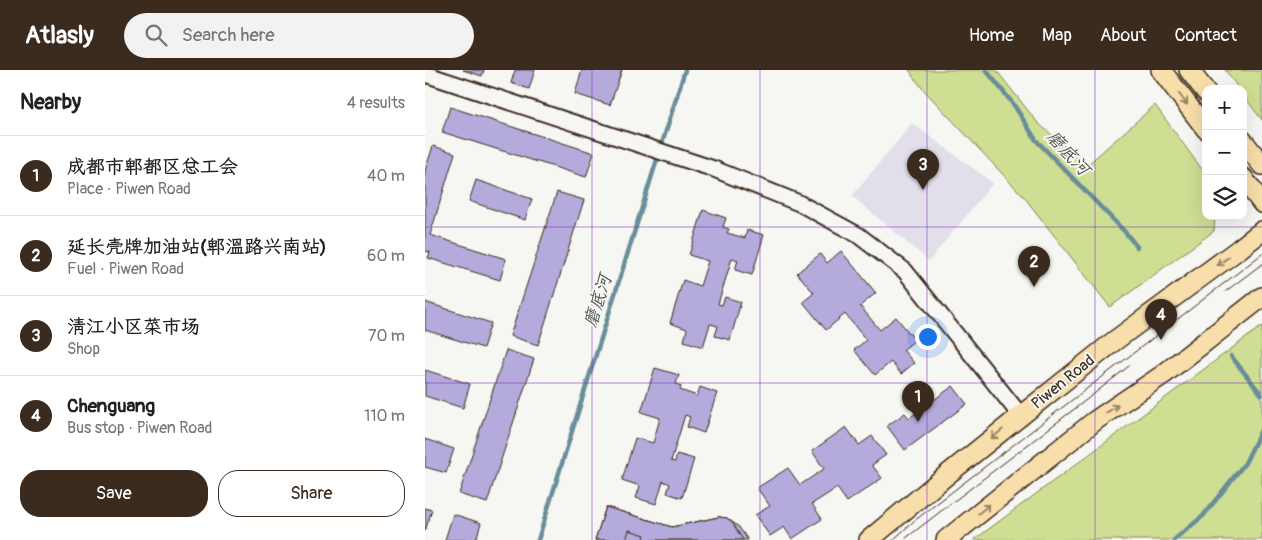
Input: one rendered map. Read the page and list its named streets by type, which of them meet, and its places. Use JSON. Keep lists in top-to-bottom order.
{
  "streets": {
    "main road": ["Piwen Road"]
  },
  "water": ["磨底河"],
  "page": {
    "header": "Atlasly",
    "search": "Search here",
    "nav": [
      "Home",
      "Map",
      "About",
      "Contact"
    ],
    "heading": ["Nearby", "4 results"],
    "map_buttons": ["+", "−"],
    "list": [
      {
        "mark": "1",
        "name": "成都市郫都区总工会",
        "note": "Place · Piwen Road",
        "value": "40 m"
      },
      {
        "mark": "2",
        "name": "延长壳牌加油站(郫温路兴南站)",
        "note": "Fuel · Piwen Road",
        "value": "60 m"
      },
      {
        "mark": "3",
        "name": "清江小区菜市场",
        "note": "Shop",
        "value": "70 m"
      },
      {
        "mark": "4",
        "name": "Chenguang",
        "note": "Bus stop · Piwen Road",
        "value": "110 m"
      }
    ],
    "pins": [
      "3",
      "2",
      "4",
      "1"
    ],
    "buttons": ["Save", "Share"]
  }
}
